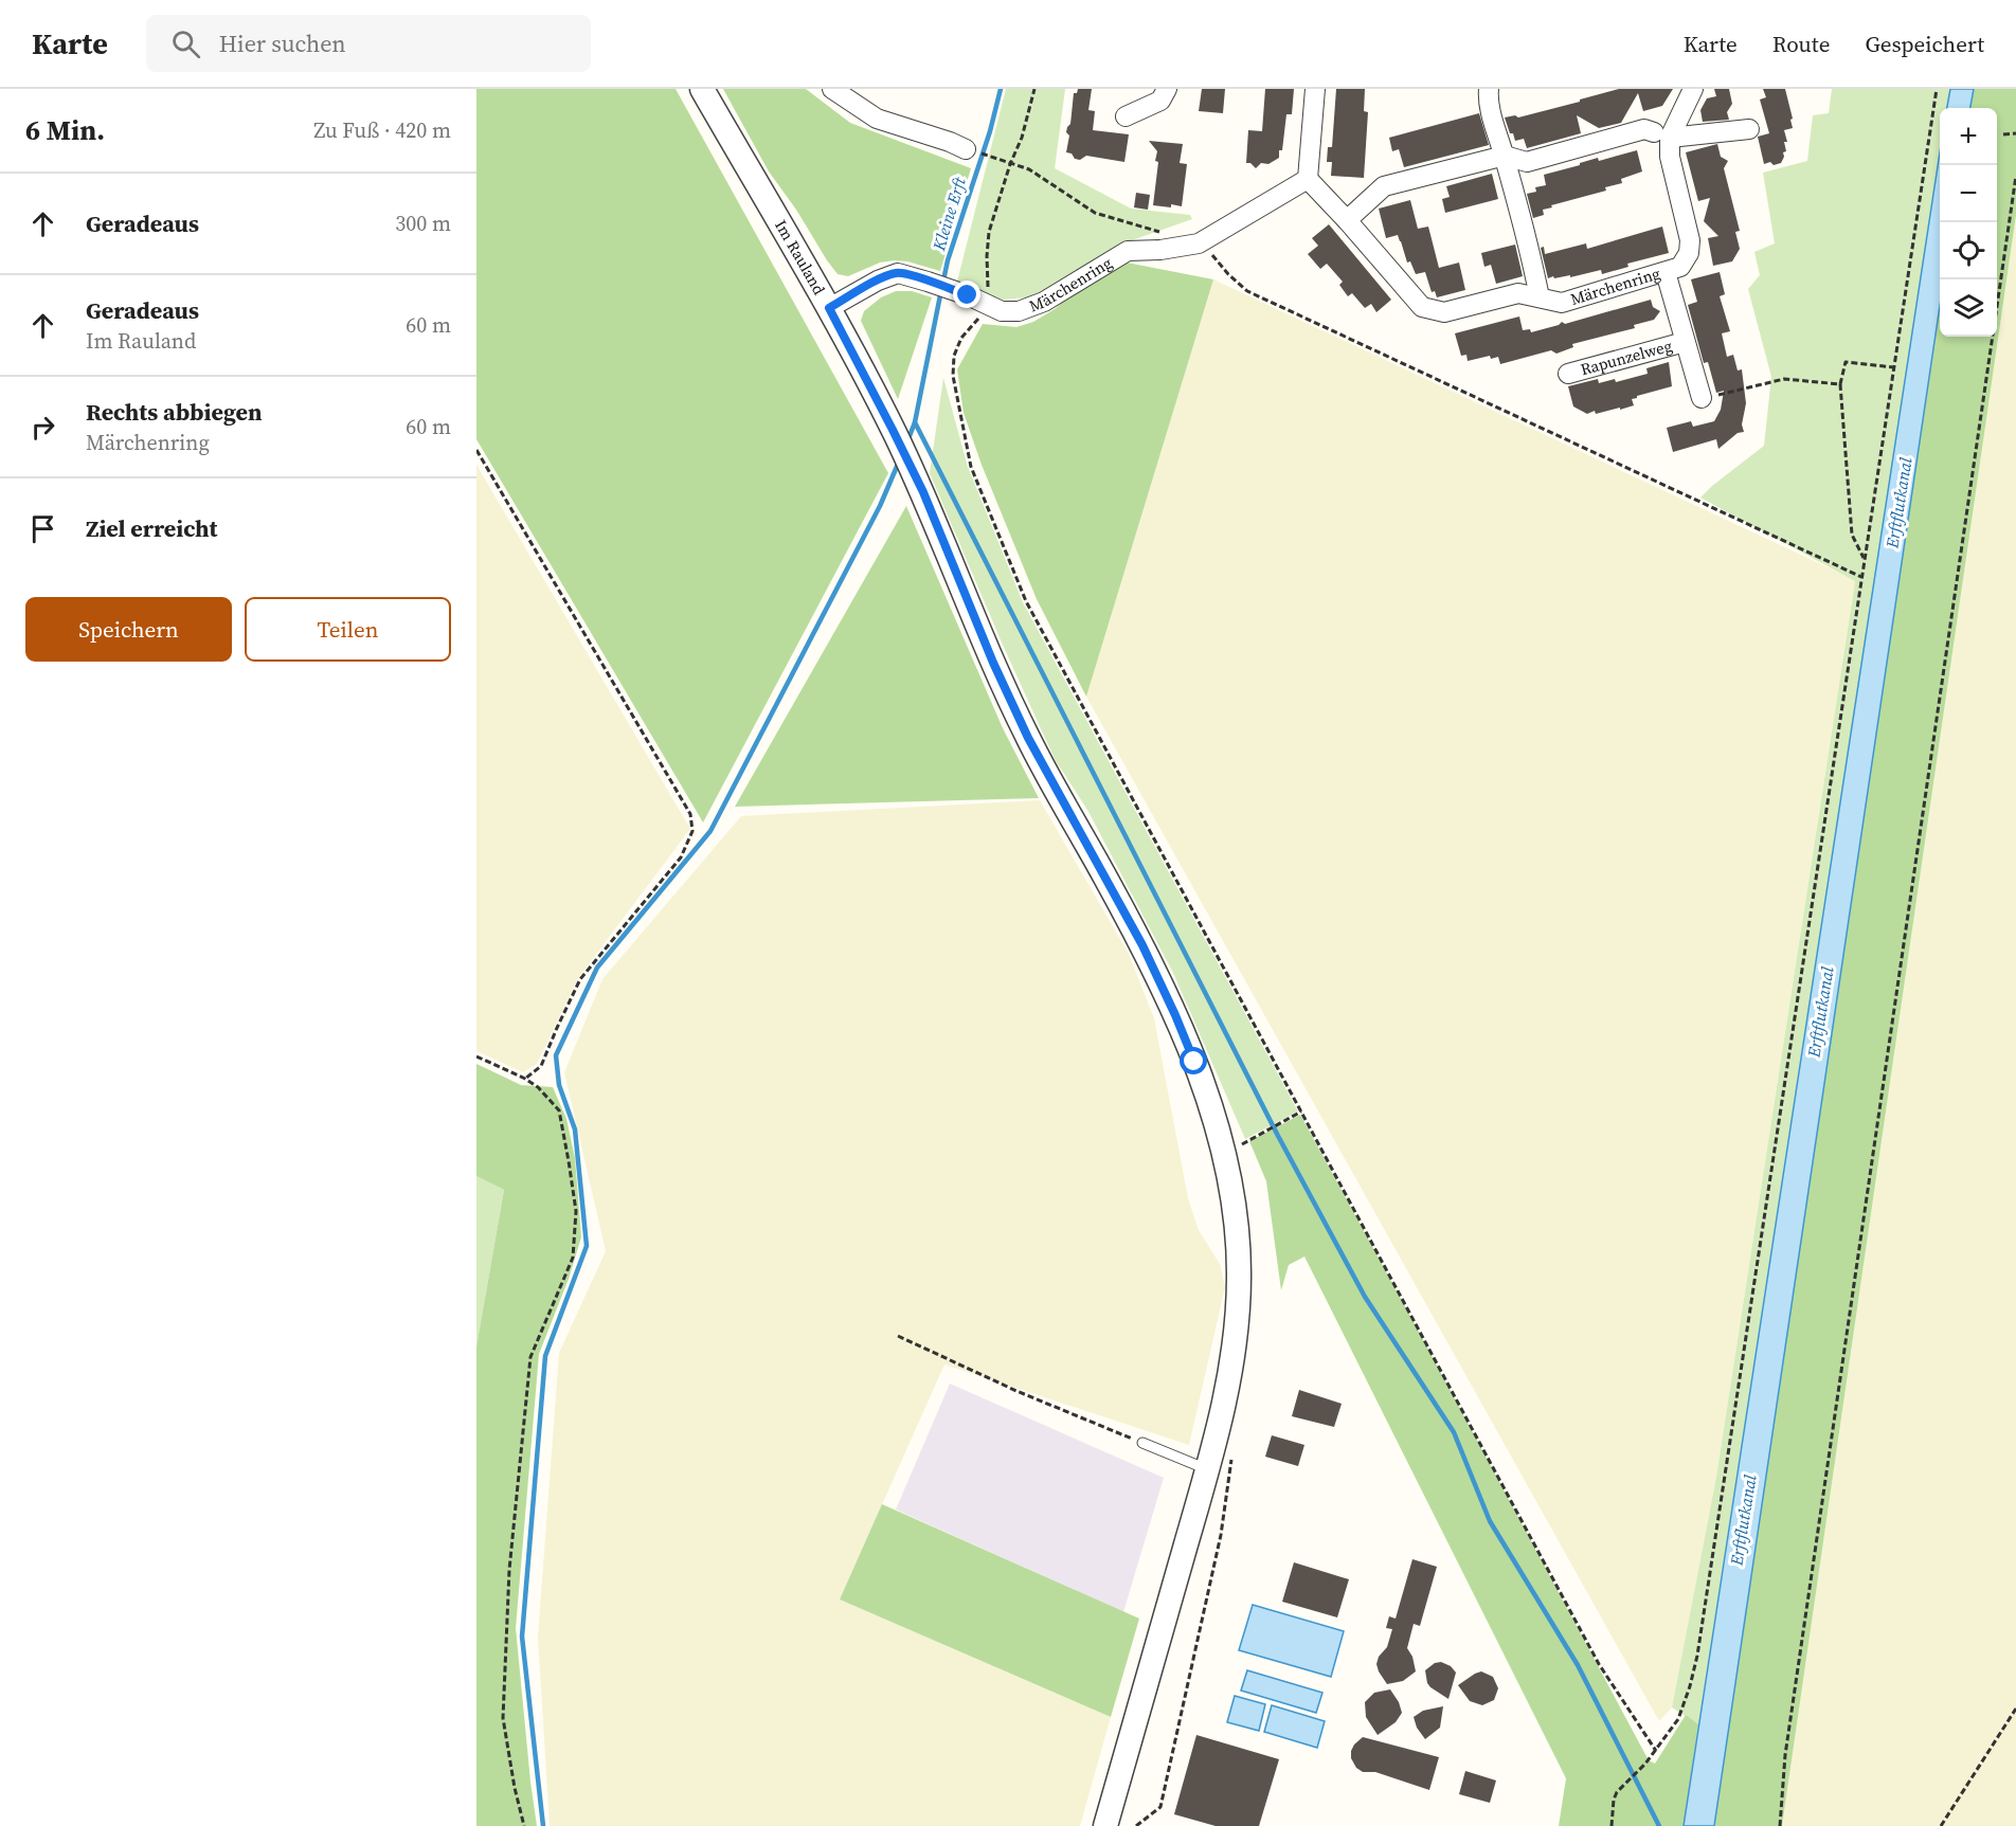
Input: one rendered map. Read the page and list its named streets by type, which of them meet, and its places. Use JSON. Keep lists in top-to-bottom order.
{
  "streets": {
    "street": ["Im Rauland", "Märchenring", "Rapunzelweg"]
  },
  "crossings": [
    ["Im Rauland", "Märchenring"],
    ["Märchenring", "Rapunzelweg"]
  ],
  "water": ["Kleine Erft", "Erftflutkanal"],
  "page": {
    "header": "Karte",
    "search": "Hier suchen",
    "nav": ["Karte", "Route", "Gespeichert"],
    "heading": ["6 Min.", "Zu Fuß · 420 m"],
    "map_buttons": ["+", "−"],
    "list": [
      ["Geradeaus", "300 m"],
      ["Geradeaus", "Im Rauland", "60 m"],
      ["Rechts abbiegen", "Märchenring", "60 m"],
      "Ziel erreicht"
    ],
    "buttons": ["Speichern", "Teilen"]
  }
}
